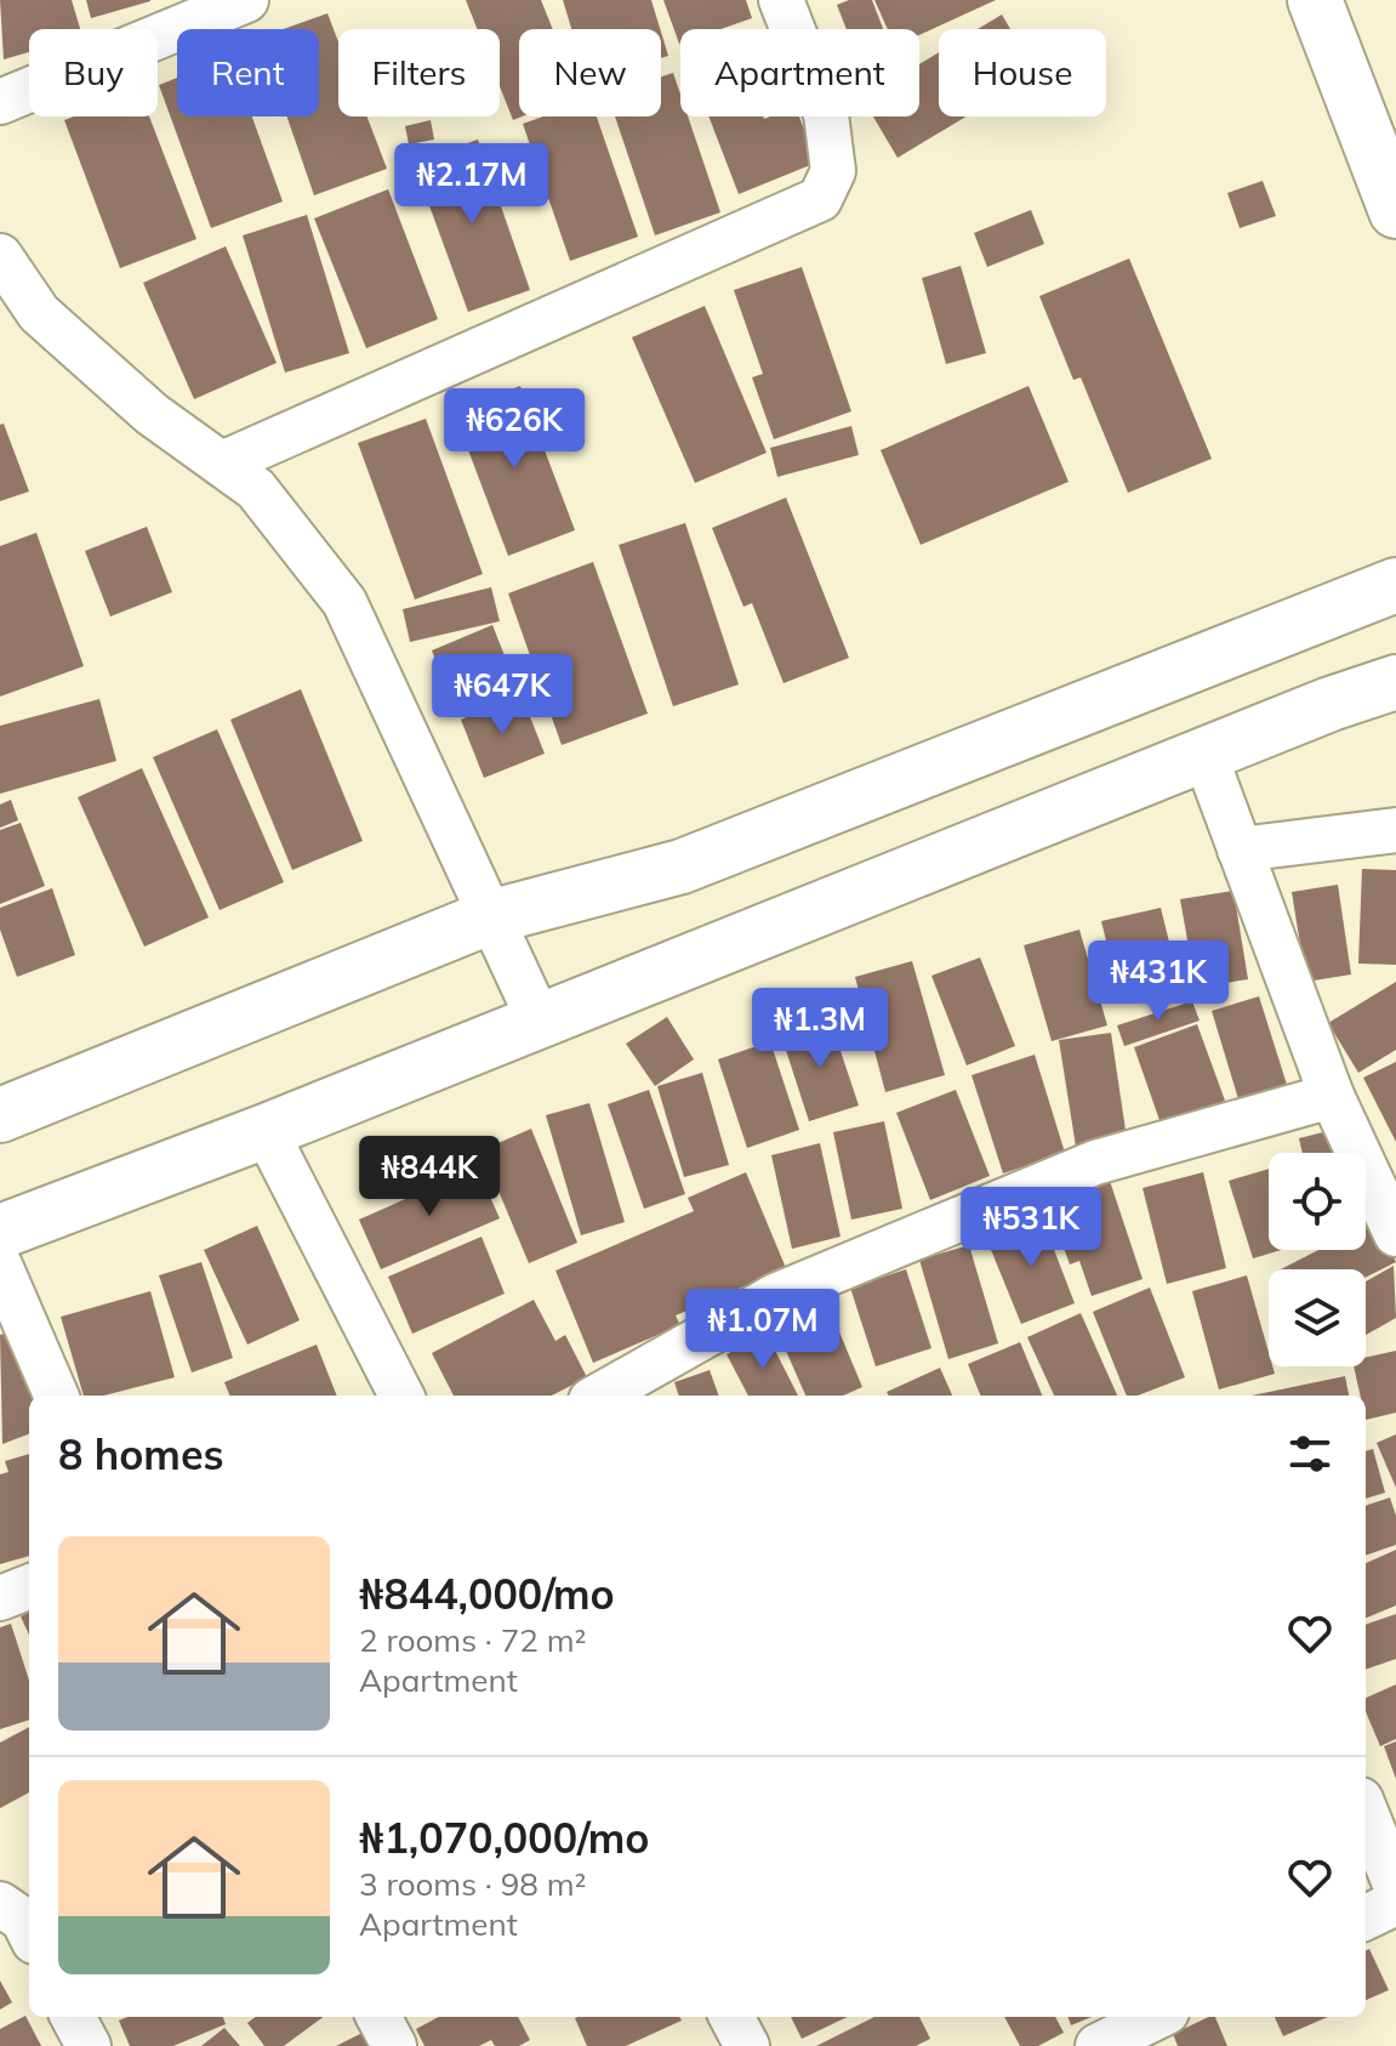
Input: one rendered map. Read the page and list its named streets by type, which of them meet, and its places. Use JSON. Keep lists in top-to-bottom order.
{
  "page": {
    "chip": [
      "Buy",
      "Rent",
      "Filters",
      "New",
      "Apartment",
      "House"
    ],
    "price": [
      "₦2.17M",
      "₦626K",
      "₦647K",
      "₦431K",
      "₦1.3M",
      "₦844K",
      "₦531K",
      "₦1.07M"
    ],
    "heading": "8 homes",
    "list": [
      {
        "name": "₦844,000/mo",
        "note": "2 rooms · 72 m² · Apartment"
      },
      {
        "name": "₦1,070,000/mo",
        "note": "3 rooms · 98 m² · Apartment"
      }
    ]
  }
}
